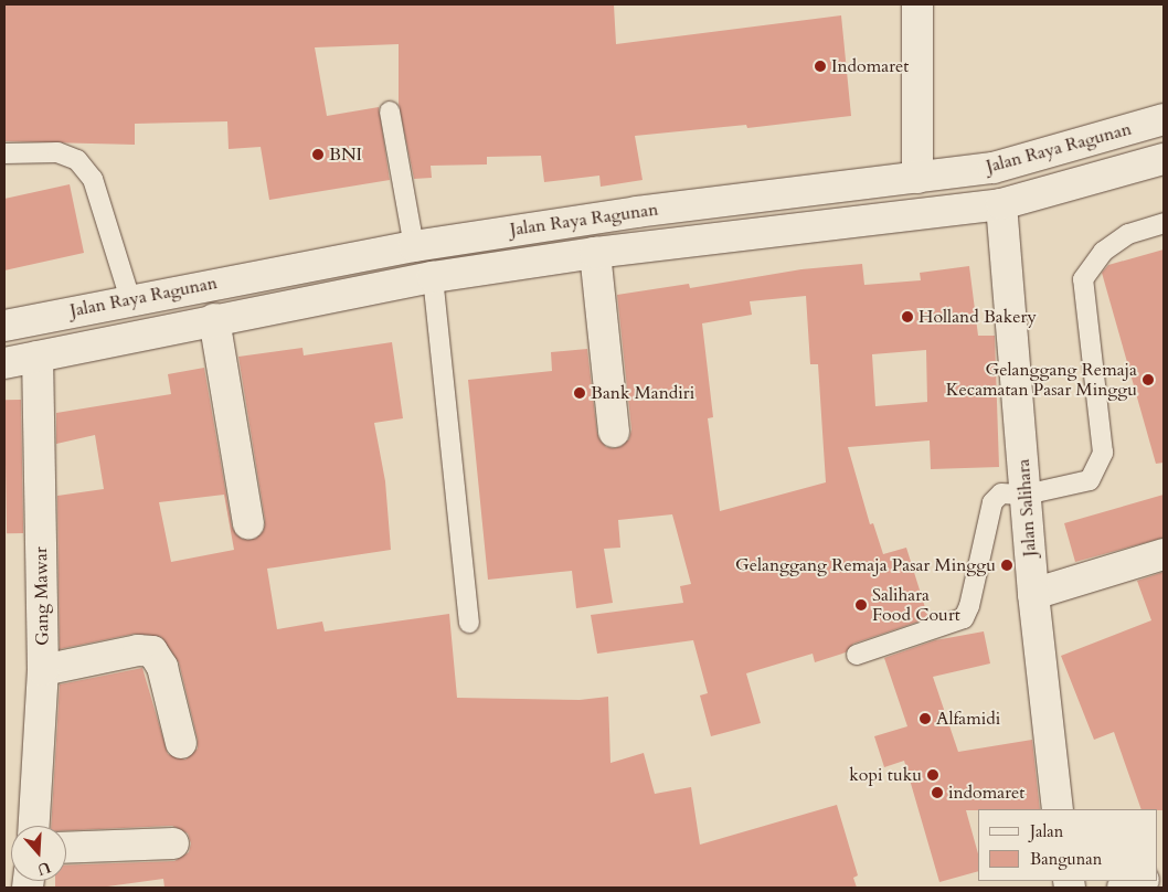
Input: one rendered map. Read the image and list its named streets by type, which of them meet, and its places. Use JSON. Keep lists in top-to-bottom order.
{
  "streets": {
    "main road": ["Jalan Raya Ragunan", "Jalan Salihara", "Gang Mawar"]
  },
  "crossings": [
    ["Jalan Raya Ragunan", "Jalan Salihara"],
    ["Jalan Raya Ragunan", "Gang Mawar"]
  ],
  "places": [
    "Indomaret",
    "BNI",
    "Holland Bakery",
    "Gelanggang Remaja Kecamatan Pasar Minggu",
    "Bank Mandiri",
    "Gelanggang Remaja Pasar Minggu",
    "Salihara Food Court",
    "Alfamidi",
    "kopi tuku",
    "indomaret"
  ],
  "legend": ["Jalan", "Bangunan"],
  "north": "bottom"
}
